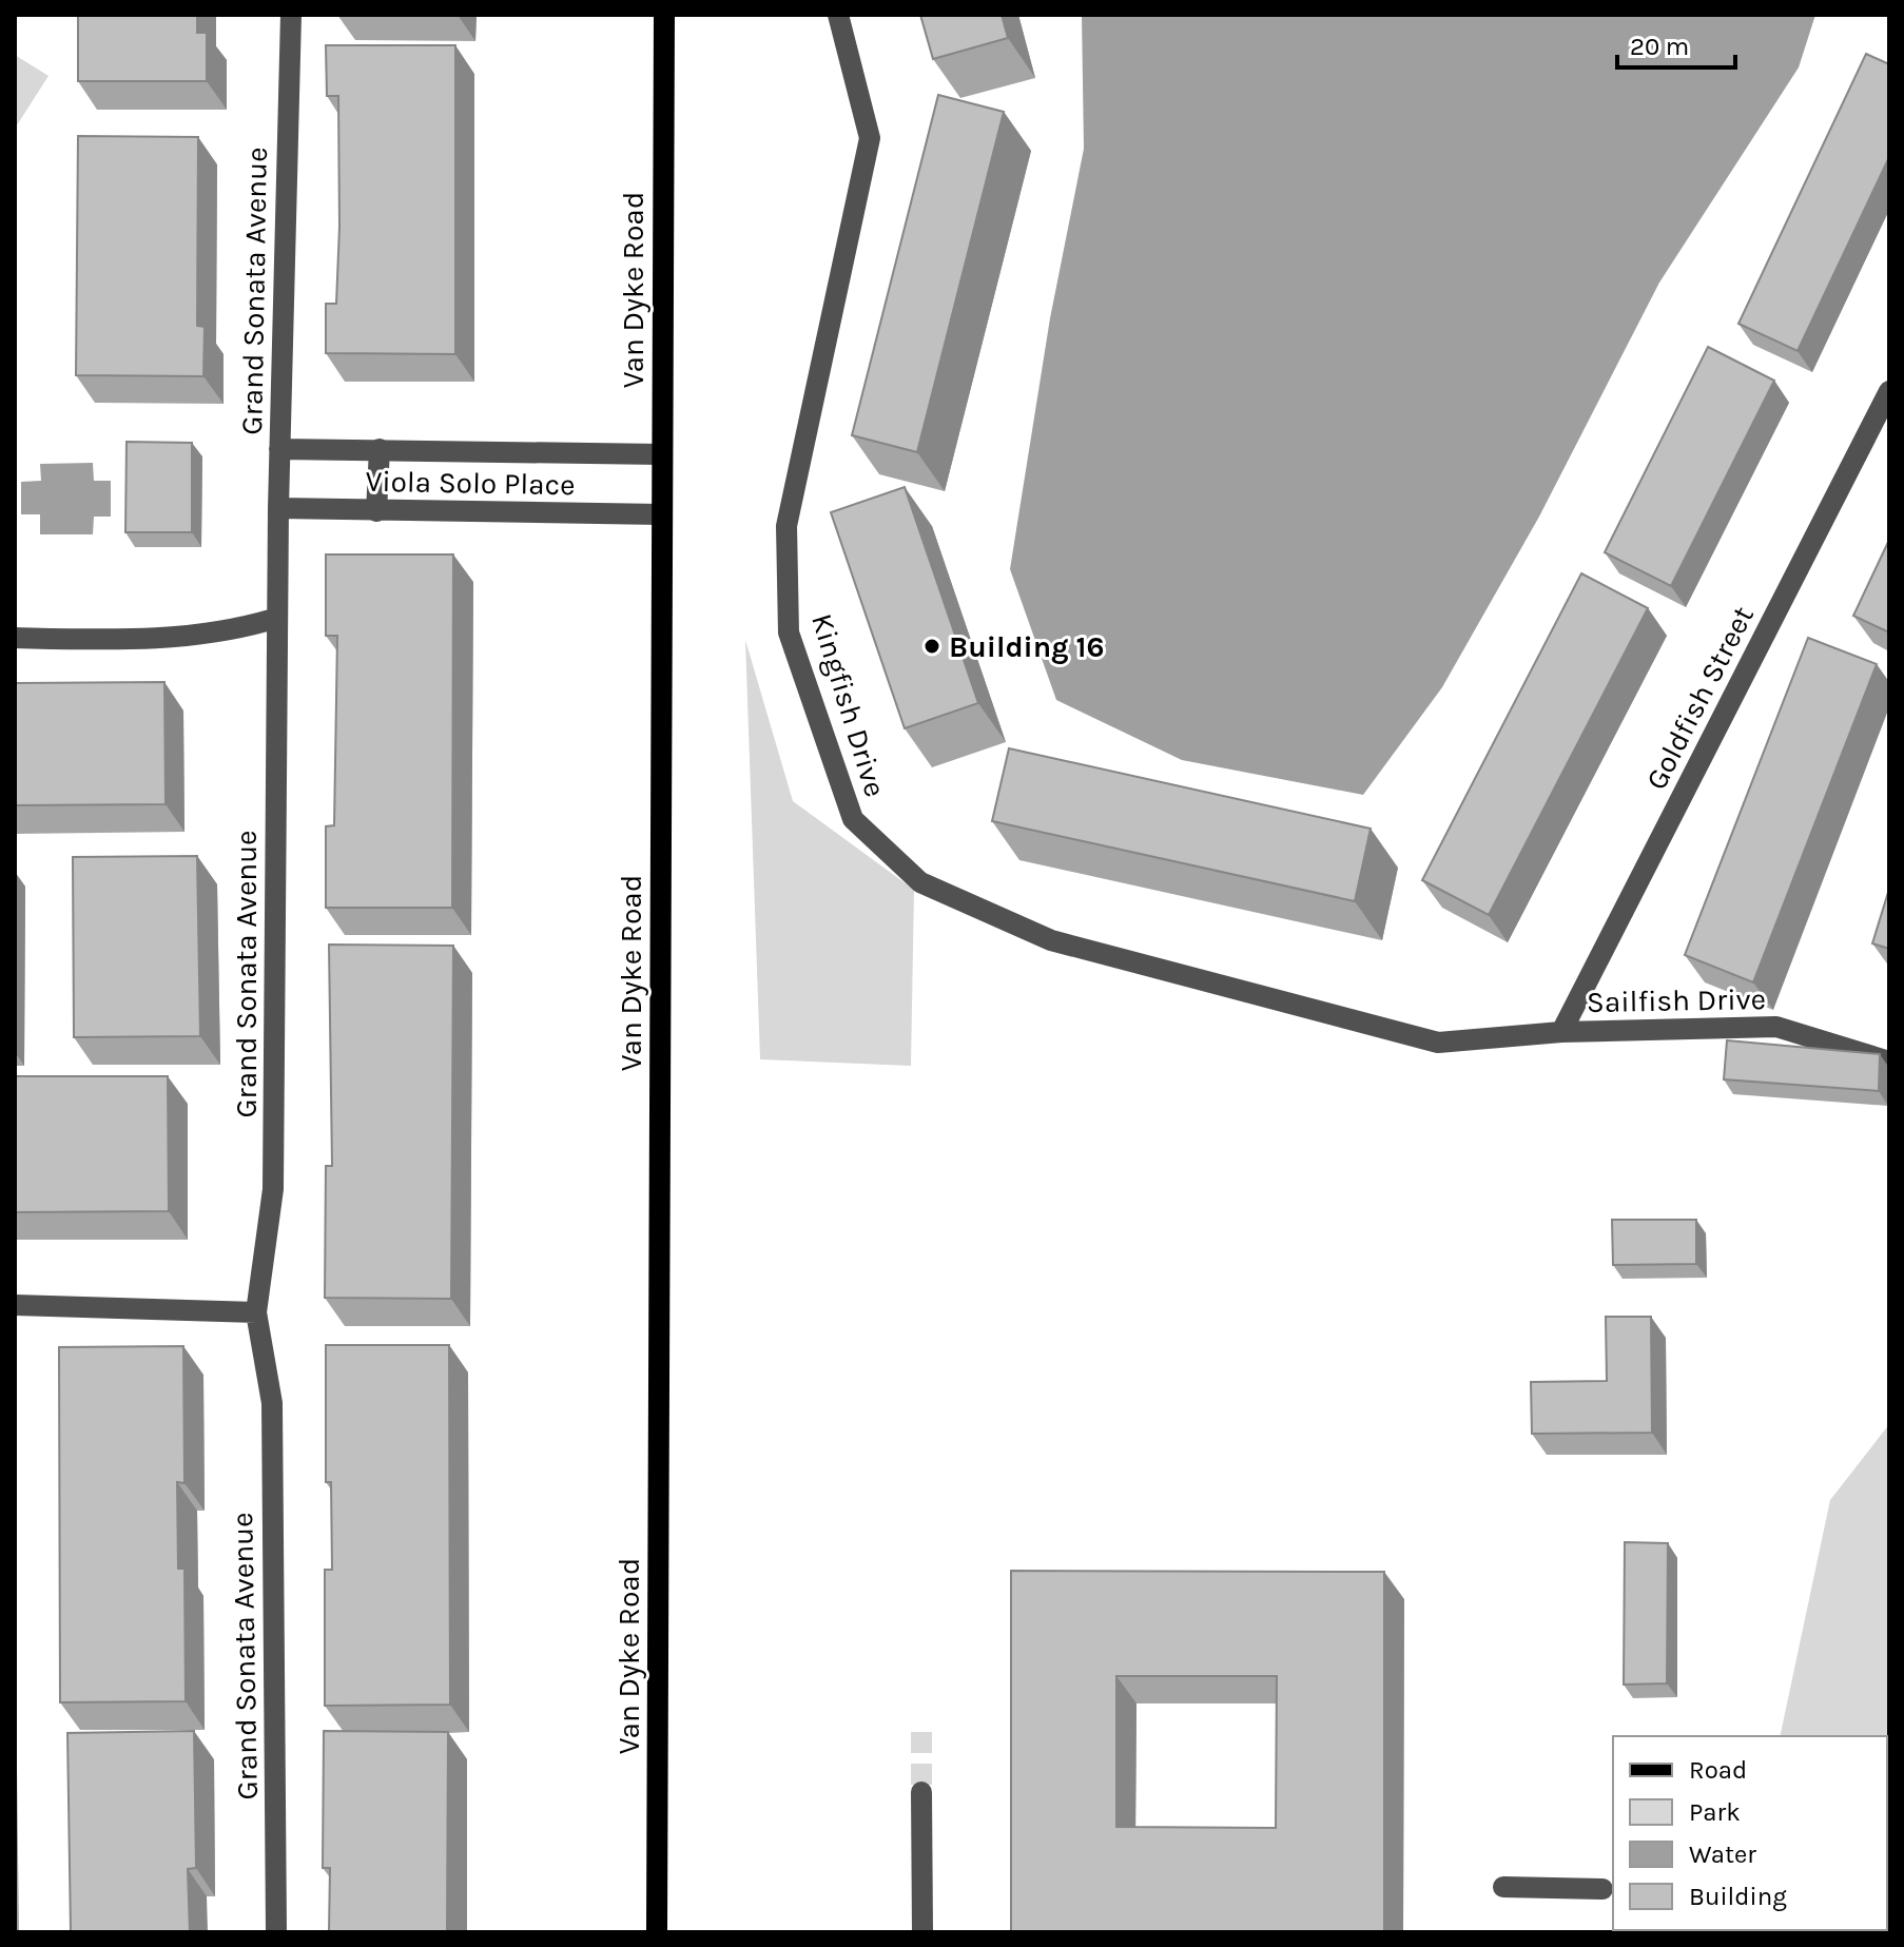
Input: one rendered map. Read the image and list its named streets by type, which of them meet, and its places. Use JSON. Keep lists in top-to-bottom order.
{
  "streets": {
    "main road": ["Van Dyke Road"],
    "street": [
      "Grand Sonata Avenue",
      "Viola Solo Place",
      "Goldfish Street",
      "Kingfish Drive",
      "Sailfish Drive"
    ]
  },
  "crossings": [
    ["Van Dyke Road", "Viola Solo Place"],
    ["Grand Sonata Avenue", "Viola Solo Place"],
    ["Goldfish Street", "Kingfish Drive"],
    ["Goldfish Street", "Sailfish Drive"],
    ["Kingfish Drive", "Sailfish Drive"]
  ],
  "places": ["Building 16"],
  "legend": [
    "Road",
    "Park",
    "Water",
    "Building"
  ],
  "scale_bar": "20 m"
}
